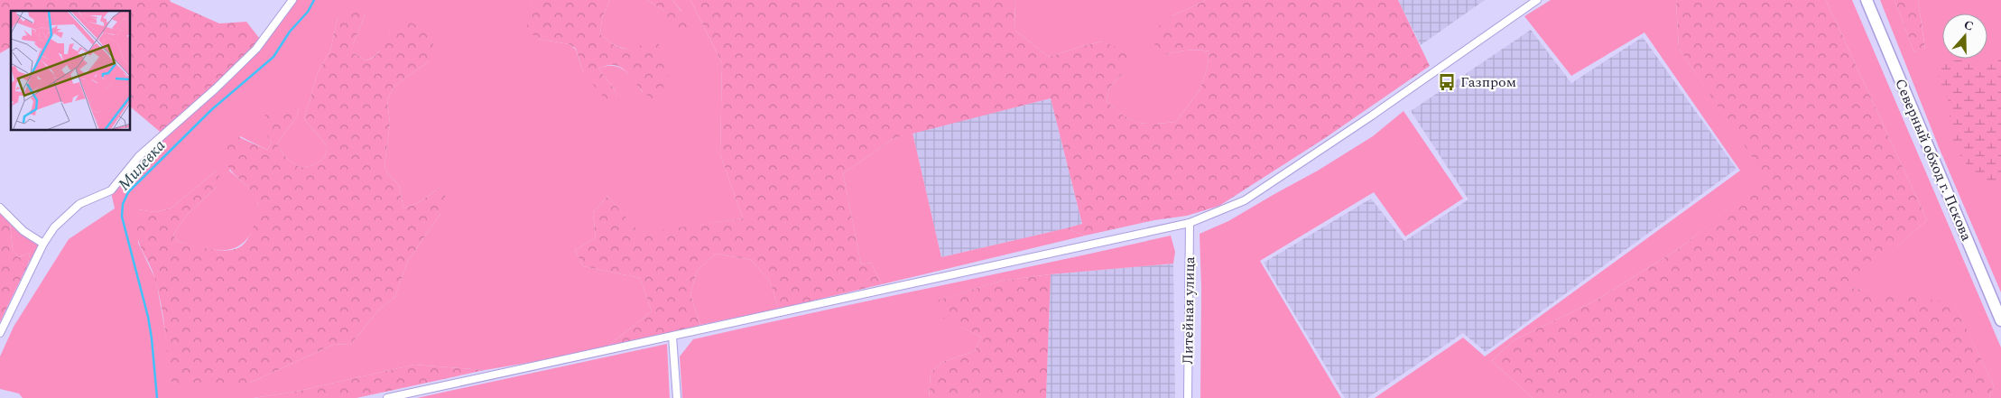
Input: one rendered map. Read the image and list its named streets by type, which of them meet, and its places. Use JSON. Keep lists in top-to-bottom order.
{
  "streets": {
    "highway": ["Северный обход г. Пскова"],
    "street": ["Литейная улица"]
  },
  "water": ["Милевка"],
  "places": {
    "bus stop": ["Газпром"]
  },
  "north": "top"
}
